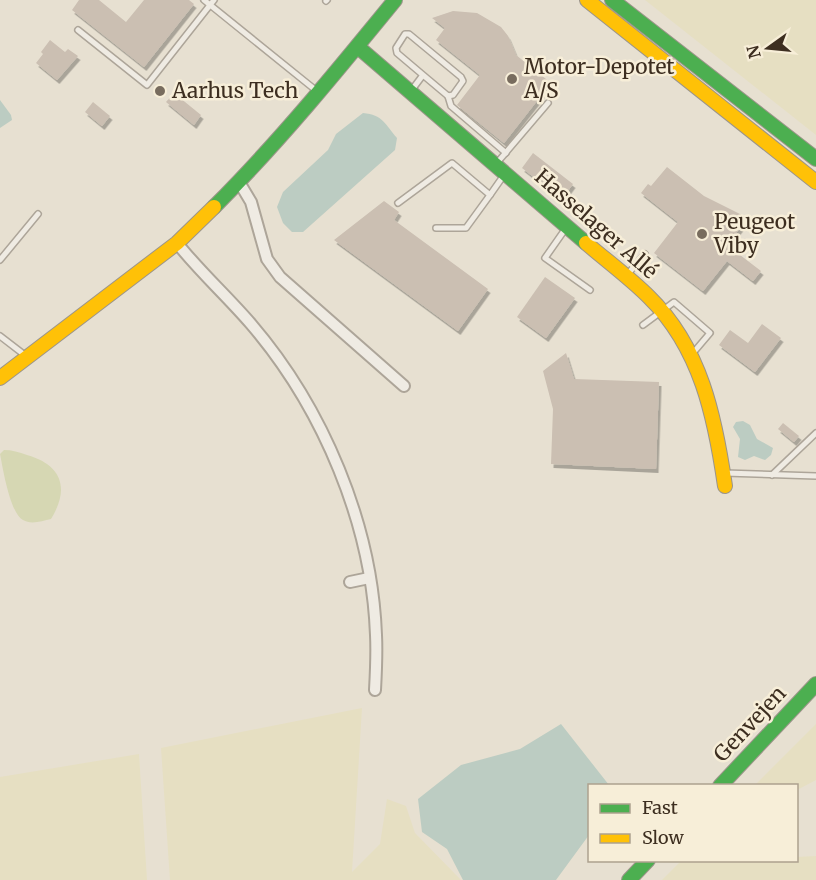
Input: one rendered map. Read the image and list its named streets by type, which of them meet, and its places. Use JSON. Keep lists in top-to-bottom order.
{
  "streets": {
    "street": ["Hasselager Allé", "Genvejen"]
  },
  "places": ["Motor-Depotet A/S", "Aarhus Tech", "Peugeot Viby"],
  "legend": ["Fast", "Slow"],
  "north": "left"
}
